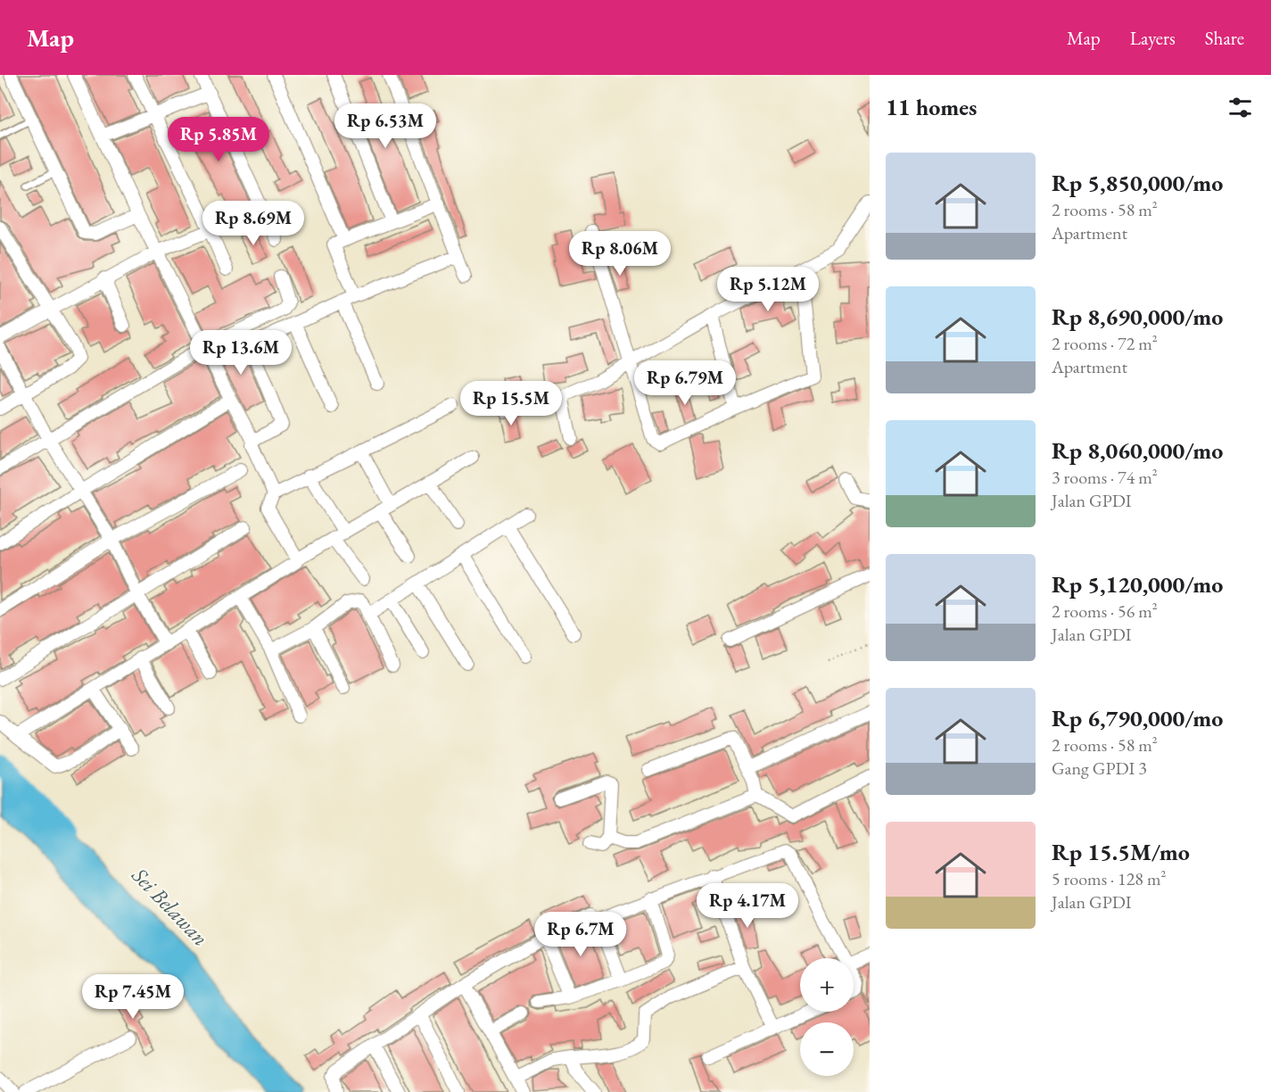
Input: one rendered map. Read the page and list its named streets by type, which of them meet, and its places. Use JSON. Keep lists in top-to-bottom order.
{
  "water": ["Sei Belawan"],
  "page": {
    "header": "Map",
    "nav": ["Map", "Layers", "Share"],
    "heading": "11 homes",
    "price": [
      "Rp 6.53M",
      "Rp 5.85M",
      "Rp 8.69M",
      "Rp 8.06M",
      "Rp 5.12M",
      "Rp 13.6M",
      "Rp 6.79M",
      "Rp 15.5M",
      "Rp 4.17M",
      "Rp 6.7M",
      "Rp 7.45M"
    ],
    "list": [
      {
        "name": "Rp 5,850,000/mo",
        "note": "2 rooms · 58 m² · Apartment"
      },
      {
        "name": "Rp 8,690,000/mo",
        "note": "2 rooms · 72 m² · Apartment"
      },
      {
        "name": "Rp 8,060,000/mo",
        "note": "3 rooms · 74 m² · Jalan GPDI"
      },
      {
        "name": "Rp 5,120,000/mo",
        "note": "2 rooms · 56 m² · Jalan GPDI"
      },
      {
        "name": "Rp 6,790,000/mo",
        "note": "2 rooms · 58 m² · Gang GPDI 3"
      },
      {
        "name": "Rp 15.5M/mo",
        "note": "5 rooms · 128 m² · Jalan GPDI"
      }
    ],
    "map_buttons": ["+", "−"]
  }
}
